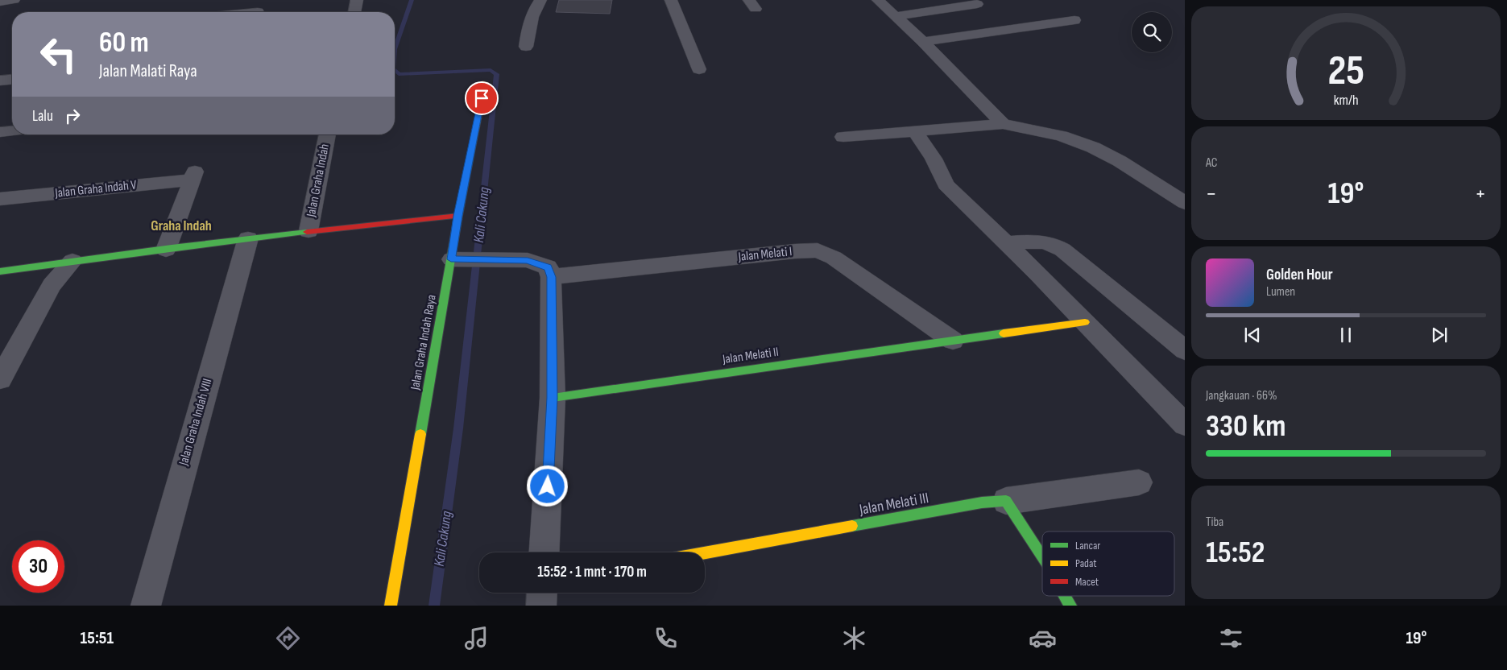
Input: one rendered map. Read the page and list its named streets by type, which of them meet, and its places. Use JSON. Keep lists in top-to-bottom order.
{
  "streets": {
    "street": [
      "Jalan Graha Indah",
      "Jalan Graha Indah V",
      "Jalan Melati I",
      "Jalan Graha Indah Raya",
      "Jalan Melati II",
      "Jalan Graha Indah VIII",
      "Jalan Melati III"
    ]
  },
  "crossings": [
    ["Jalan Melati I", "Jalan Melati II"]
  ],
  "districts": ["Graha Indah"],
  "water": ["Kali Cakung"],
  "legend": ["Lancar", "Padat", "Macet"],
  "page": {
    "turn": ["60 m", "Jalan Malati Raya"],
    "then": "Lalu",
    "tile": [
      "AC",
      ["Jangkauan · 66%", "330 km"],
      ["Tiba", "15:52"]
    ],
    "heat": ["−", "19°", "+"],
    "song": ["Golden Hour", "Lumen"],
    "limit": "30",
    "trip": "15:52 · 1 mnt · 170 m",
    "tabs": ["15:51", "19°"],
    "gauge": ["25", "km/h"]
  }
}
